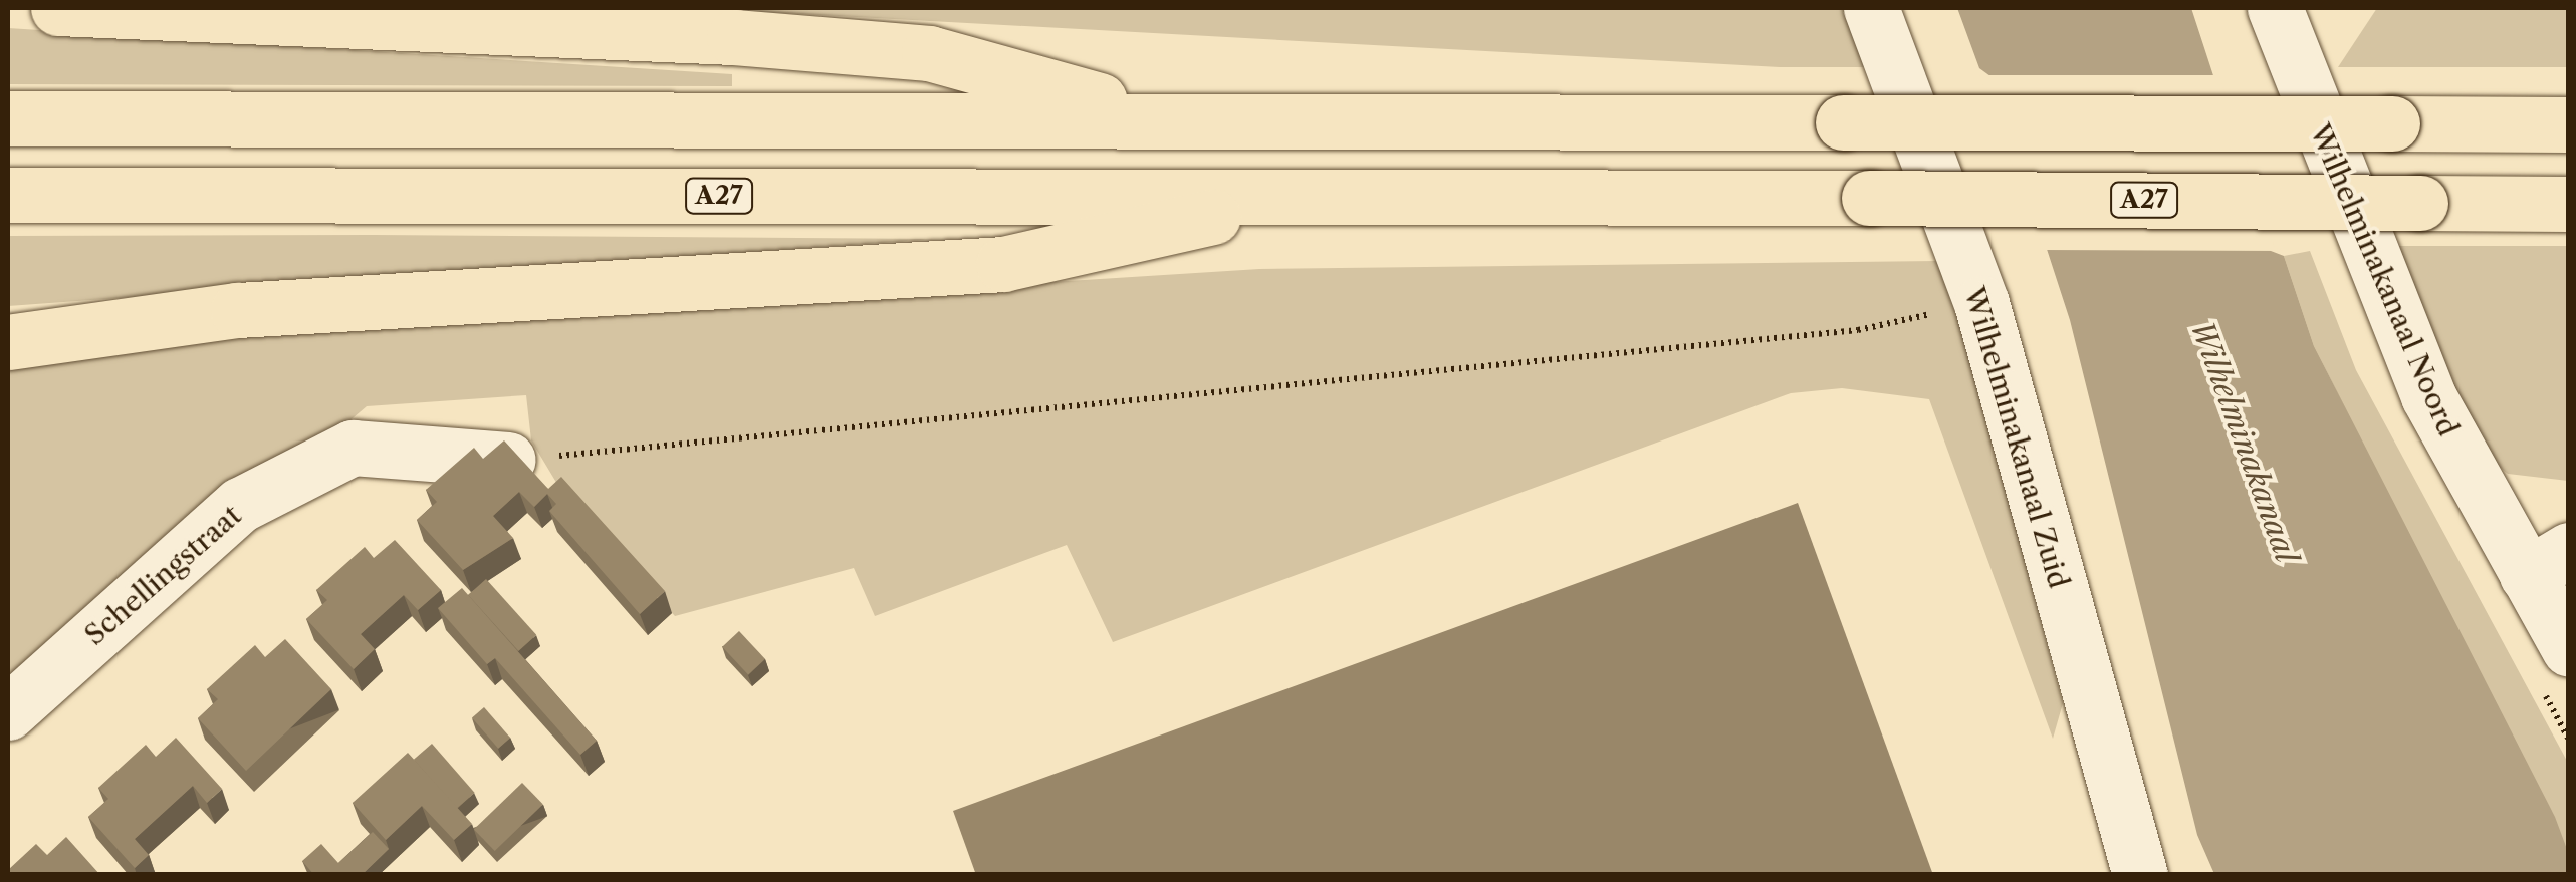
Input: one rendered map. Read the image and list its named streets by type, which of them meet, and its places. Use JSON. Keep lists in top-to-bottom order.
{
  "streets": {
    "highway": ["A27"],
    "street": ["Wilhelminakanaal Noord", "Wilhelminakanaal Zuid", "Schellingstraat"]
  },
  "water": ["Wilhelminakanaal"]
}
